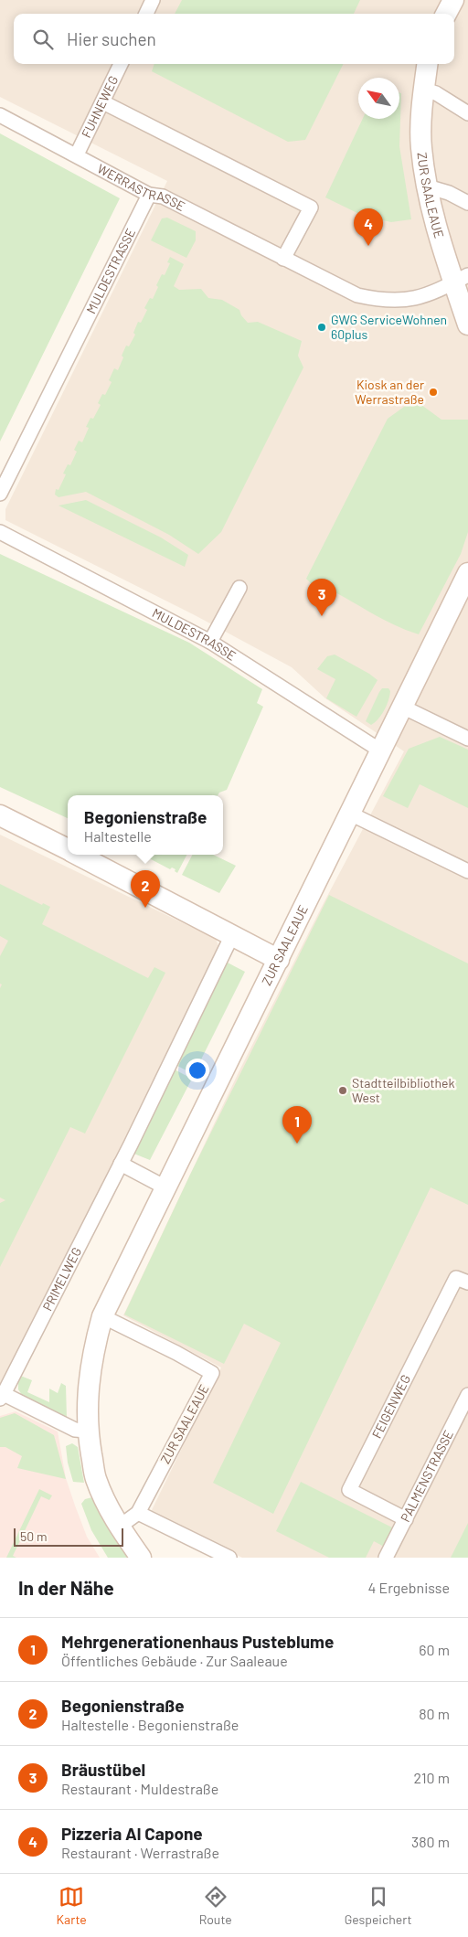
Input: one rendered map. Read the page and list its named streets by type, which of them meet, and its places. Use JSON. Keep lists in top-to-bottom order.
{
  "streets": {
    "street": [
      "FUHNEWEG",
      "WERRASTRASSE",
      "ZUR SAALEAUE",
      "MULDESTRASSE",
      "PRIMELWEG",
      "FEIGENWEG",
      "PALMENSTRASSE"
    ]
  },
  "crossings": [
    ["FUHNEWEG", "WERRASTRASSE"],
    ["WERRASTRASSE", "ZUR SAALEAUE"],
    ["WERRASTRASSE", "MULDESTRASSE"],
    ["ZUR SAALEAUE", "MULDESTRASSE"],
    ["ZUR SAALEAUE", "PRIMELWEG"],
    ["FEIGENWEG", "PALMENSTRASSE"]
  ],
  "places": ["GWG ServiceWohnen 60plus", "Kiosk an der Werrastraße", "Stadtteilbibliothek West"],
  "scale_bar": "50 m",
  "north": "top left",
  "page": {
    "search": "Hier suchen",
    "pins": [
      "4",
      "3",
      "2",
      "1"
    ],
    "popup": ["Begonienstraße", "Haltestelle"],
    "scale": "50 m",
    "heading": ["In der Nähe", "4 Ergebnisse"],
    "list": [
      {
        "mark": "1",
        "name": "Mehrgenerationenhaus Pusteblume",
        "note": "Öffentliches Gebäude · Zur Saaleaue",
        "value": "60 m"
      },
      {
        "mark": "2",
        "name": "Begonienstraße",
        "note": "Haltestelle · Begonienstraße",
        "value": "80 m"
      },
      {
        "mark": "3",
        "name": "Bräustübel",
        "note": "Restaurant · Muldestraße",
        "value": "210 m"
      },
      {
        "mark": "4",
        "name": "Pizzeria Al Capone",
        "note": "Restaurant · Werrastraße",
        "value": "380 m"
      }
    ],
    "nav": ["Karte", "Route", "Gespeichert"]
  }
}
